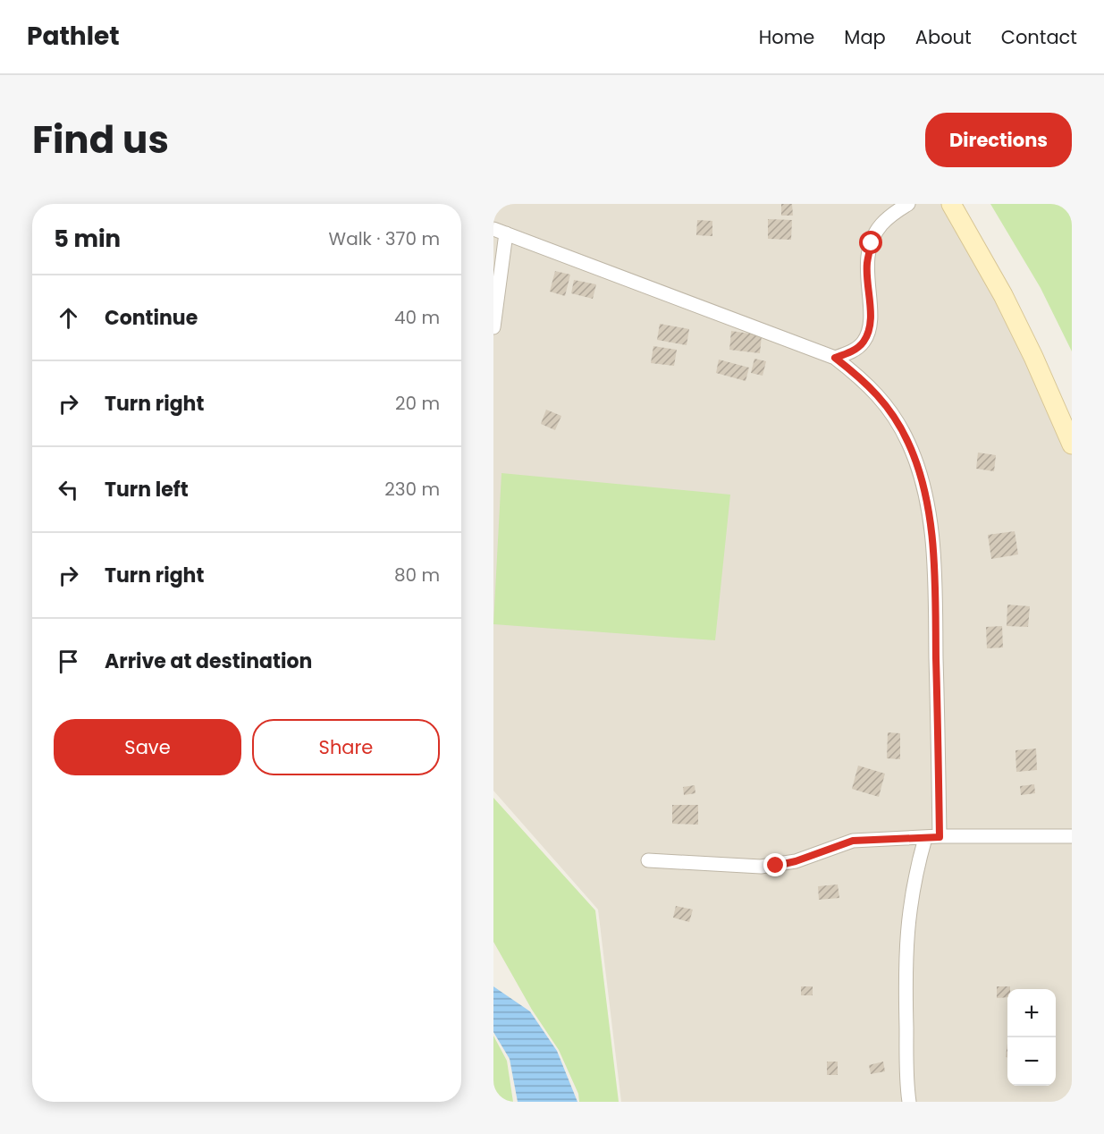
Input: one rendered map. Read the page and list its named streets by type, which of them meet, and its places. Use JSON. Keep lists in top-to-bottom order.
{
  "page": {
    "header": "Pathlet",
    "nav": [
      "Home",
      "Map",
      "About",
      "Contact"
    ],
    "title": "Find us",
    "buttons": [
      "Directions",
      ["Save", "Share"]
    ],
    "heading": ["5 min", "Walk · 370 m"],
    "list": [
      ["Continue", "40 m"],
      ["Turn right", "20 m"],
      ["Turn left", "230 m"],
      ["Turn right", "80 m"],
      "Arrive at destination"
    ],
    "map_buttons": ["+", "−"]
  }
}
